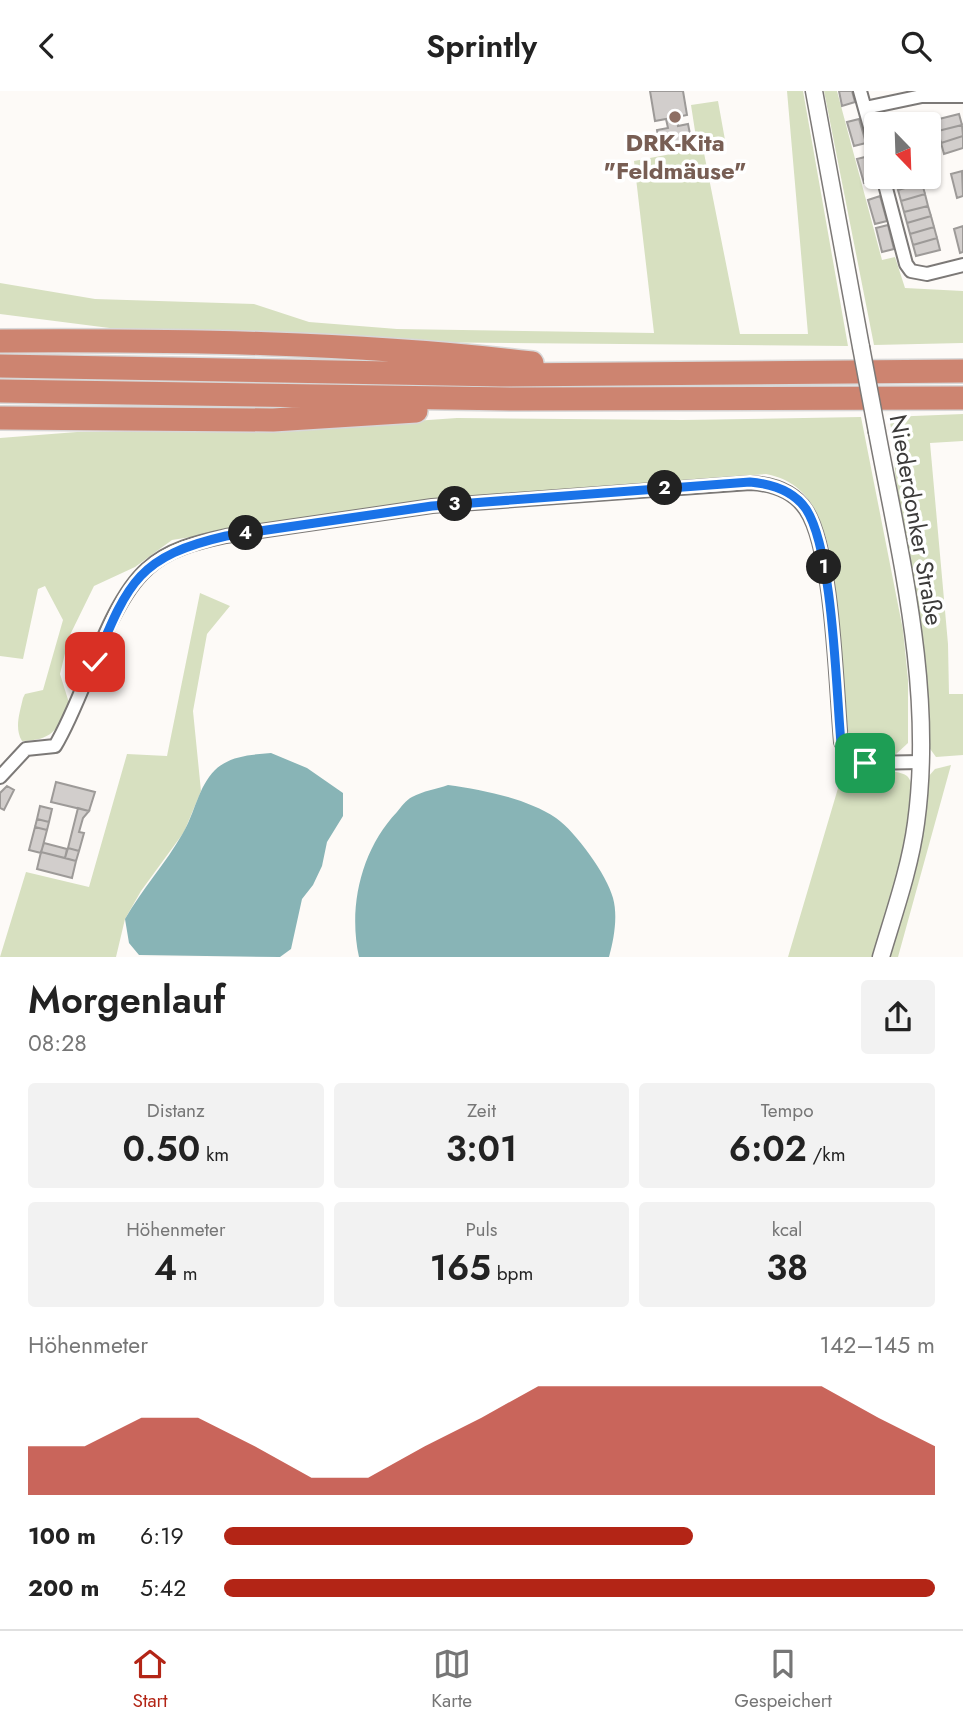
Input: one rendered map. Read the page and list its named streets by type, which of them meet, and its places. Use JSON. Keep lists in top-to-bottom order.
{
  "streets": {
    "street": ["Niederdonker Straße"]
  },
  "places": ["DRK-Kita \"Feldmäuse\""],
  "north": "bottom right",
  "page": {
    "header": "Sprintly",
    "pins": [
      "2",
      "3",
      "4",
      "1"
    ],
    "heading": ["Morgenlauf", "08:28"],
    "stats": [
      ["Distanz", "0.50 km"],
      ["Zeit", "3:01"],
      ["Tempo", "6:02 /km"],
      ["Höhenmeter", "4 m"],
      ["Puls", "165 bpm"],
      ["kcal", "38"]
    ],
    "chart": ["Höhenmeter", "142–145 m"],
    "list": [
      {
        "name": "100 m",
        "note": "6:19"
      },
      {
        "name": "200 m",
        "note": "5:42"
      }
    ],
    "tabs": ["Start", "Karte", "Gespeichert"]
  }
}
